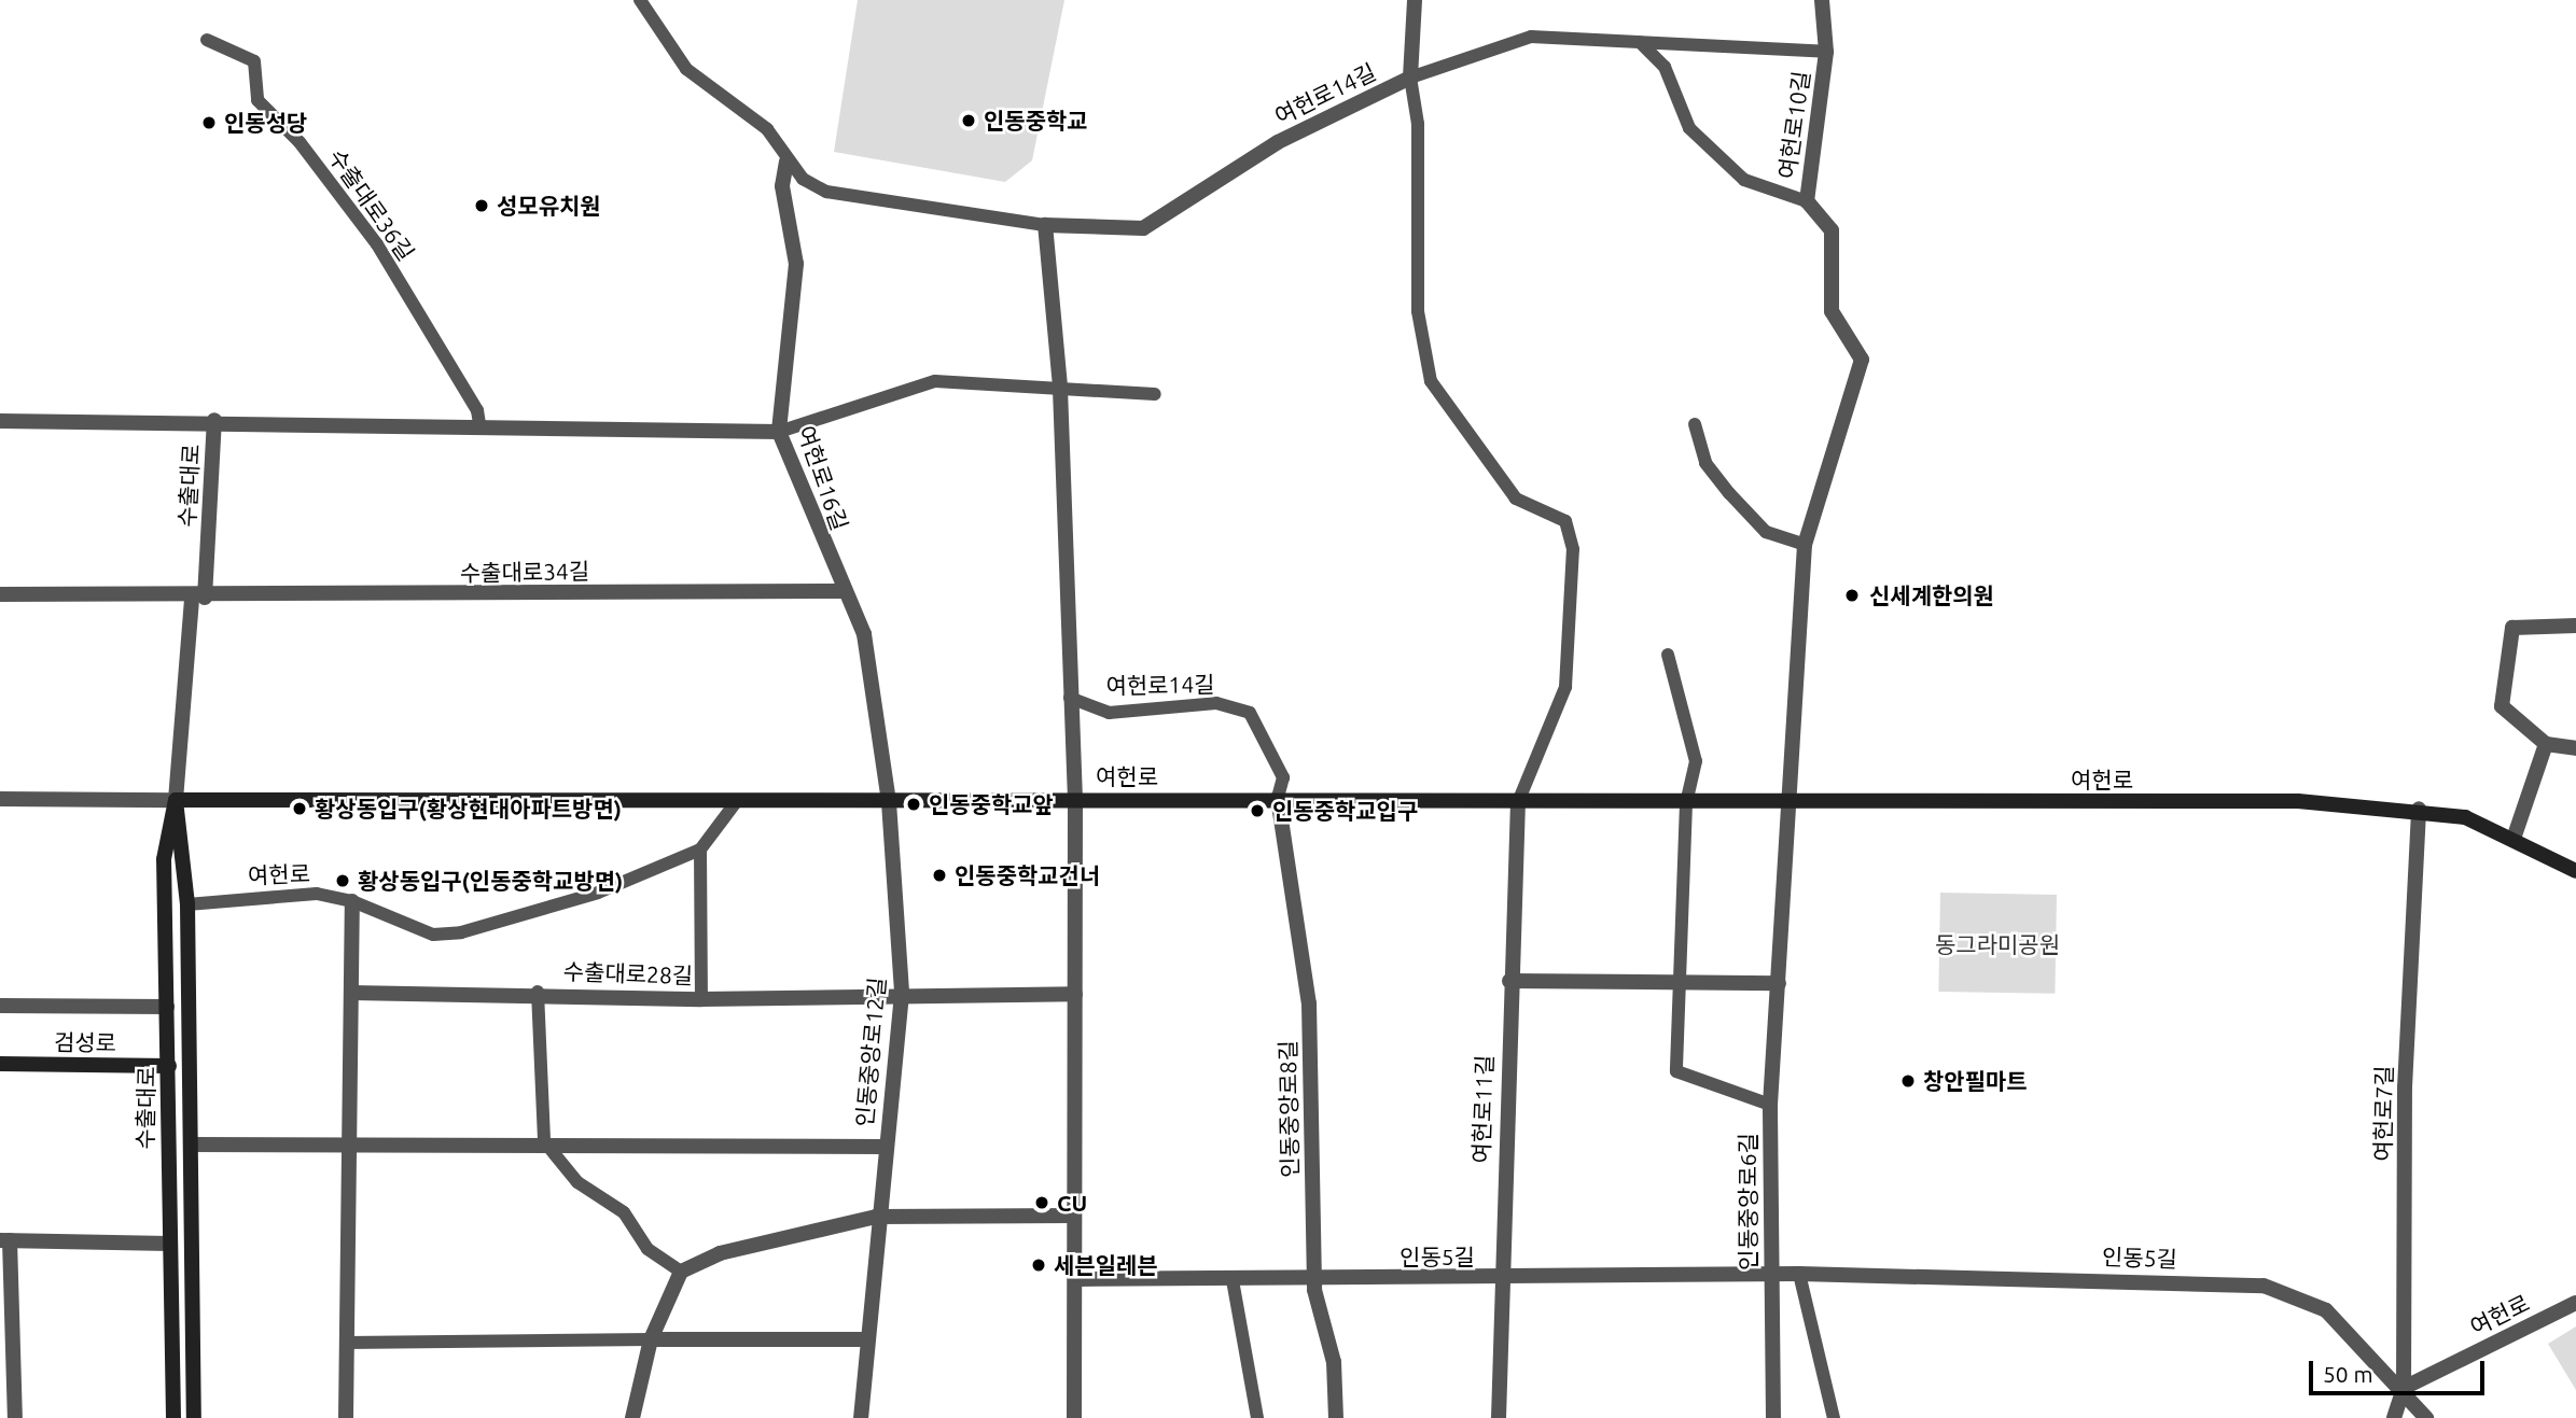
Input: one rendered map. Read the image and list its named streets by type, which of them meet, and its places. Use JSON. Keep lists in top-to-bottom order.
{
  "streets": {
    "street": [
      "여헌로14길",
      "여헌로10길",
      "여헌로16길",
      "수출대로",
      "수출대로34길",
      "여헌로",
      "수출대로28길",
      "검성로",
      "인동중앙로12길",
      "인동중앙로8길",
      "여헌로11길",
      "여헌로7길",
      "인동중앙로6길",
      "인동5길"
    ],
    "lane": ["수출대로36길"]
  },
  "crossings": [
    ["여헌로14길", "여헌로"],
    ["여헌로14길", "인동중앙로8길"],
    ["여헌로14길", "여헌로11길"],
    ["여헌로10길", "여헌로"],
    ["여헌로10길", "인동중앙로6길"],
    ["여헌로16길", "수출대로34길"],
    ["여헌로16길", "여헌로"],
    ["여헌로16길", "인동중앙로12길"],
    ["수출대로", "수출대로34길"],
    ["수출대로", "여헌로"],
    ["수출대로", "검성로"],
    ["여헌로", "인동중앙로12길"],
    ["여헌로", "인동중앙로8길"],
    ["여헌로", "여헌로11길"],
    ["여헌로", "여헌로7길"],
    ["여헌로", "인동중앙로6길"],
    ["여헌로", "인동5길"],
    ["수출대로28길", "인동중앙로12길"],
    ["인동중앙로8길", "인동5길"],
    ["여헌로11길", "인동5길"],
    ["여헌로7길", "인동5길"],
    ["인동중앙로6길", "인동5길"]
  ],
  "parks": ["동그라미공원"],
  "places": [
    "인동중학교",
    "인동성당",
    "성모유치원",
    "신세계한의원",
    "인동중학교앞",
    "황상동입구(황상현대아파트방면)",
    "인동중학교입구",
    "인동중학교건너",
    "황상동입구(인동중학교방면)",
    "창안필마트",
    "CU",
    "세븐일레븐"
  ],
  "scale_bar": "50 m"
}
